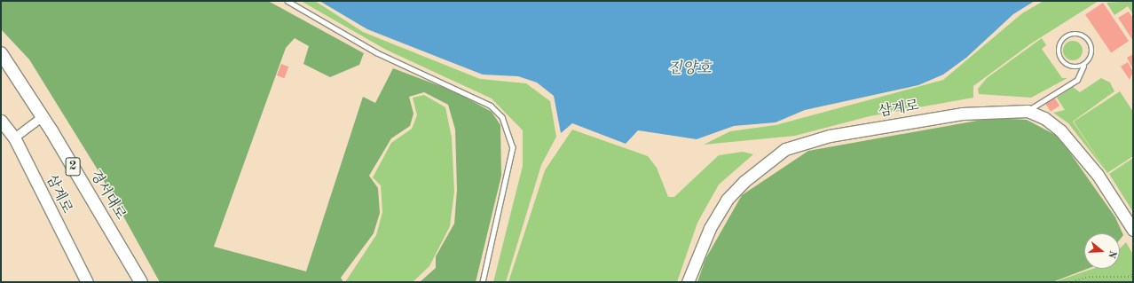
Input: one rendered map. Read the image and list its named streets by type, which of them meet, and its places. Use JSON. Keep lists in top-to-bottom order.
{
  "streets": {
    "main road": ["2", "경서대로"],
    "street": ["삼계로"]
  },
  "water": ["진양호"],
  "north": "right"
}
